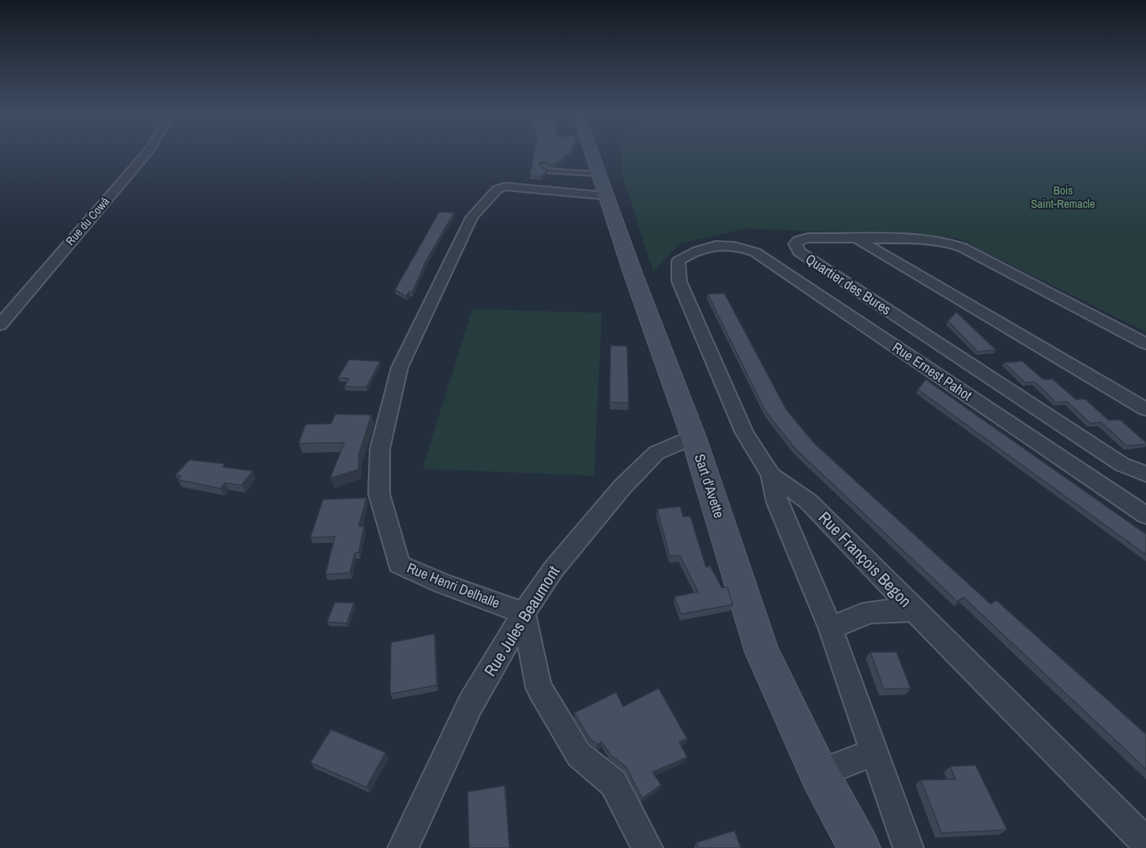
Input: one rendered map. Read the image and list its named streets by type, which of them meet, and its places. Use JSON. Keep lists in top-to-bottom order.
{
  "streets": {
    "street": [
      "Rue du Cowâ",
      "Quartier des Bures",
      "Rue Ernest Pahot",
      "Sart d'Avette",
      "Rue François Begon",
      "Rue Henri Delhalle",
      "Rue Jules Beaumont"
    ]
  },
  "crossings": [
    ["Rue Ernest Pahot", "Rue François Begon"],
    ["Sart d'Avette", "Rue Henri Delhalle"],
    ["Sart d'Avette", "Rue Jules Beaumont"],
    ["Rue Henri Delhalle", "Rue Jules Beaumont"]
  ],
  "parks": ["Bois Saint-Remacle"]
}
